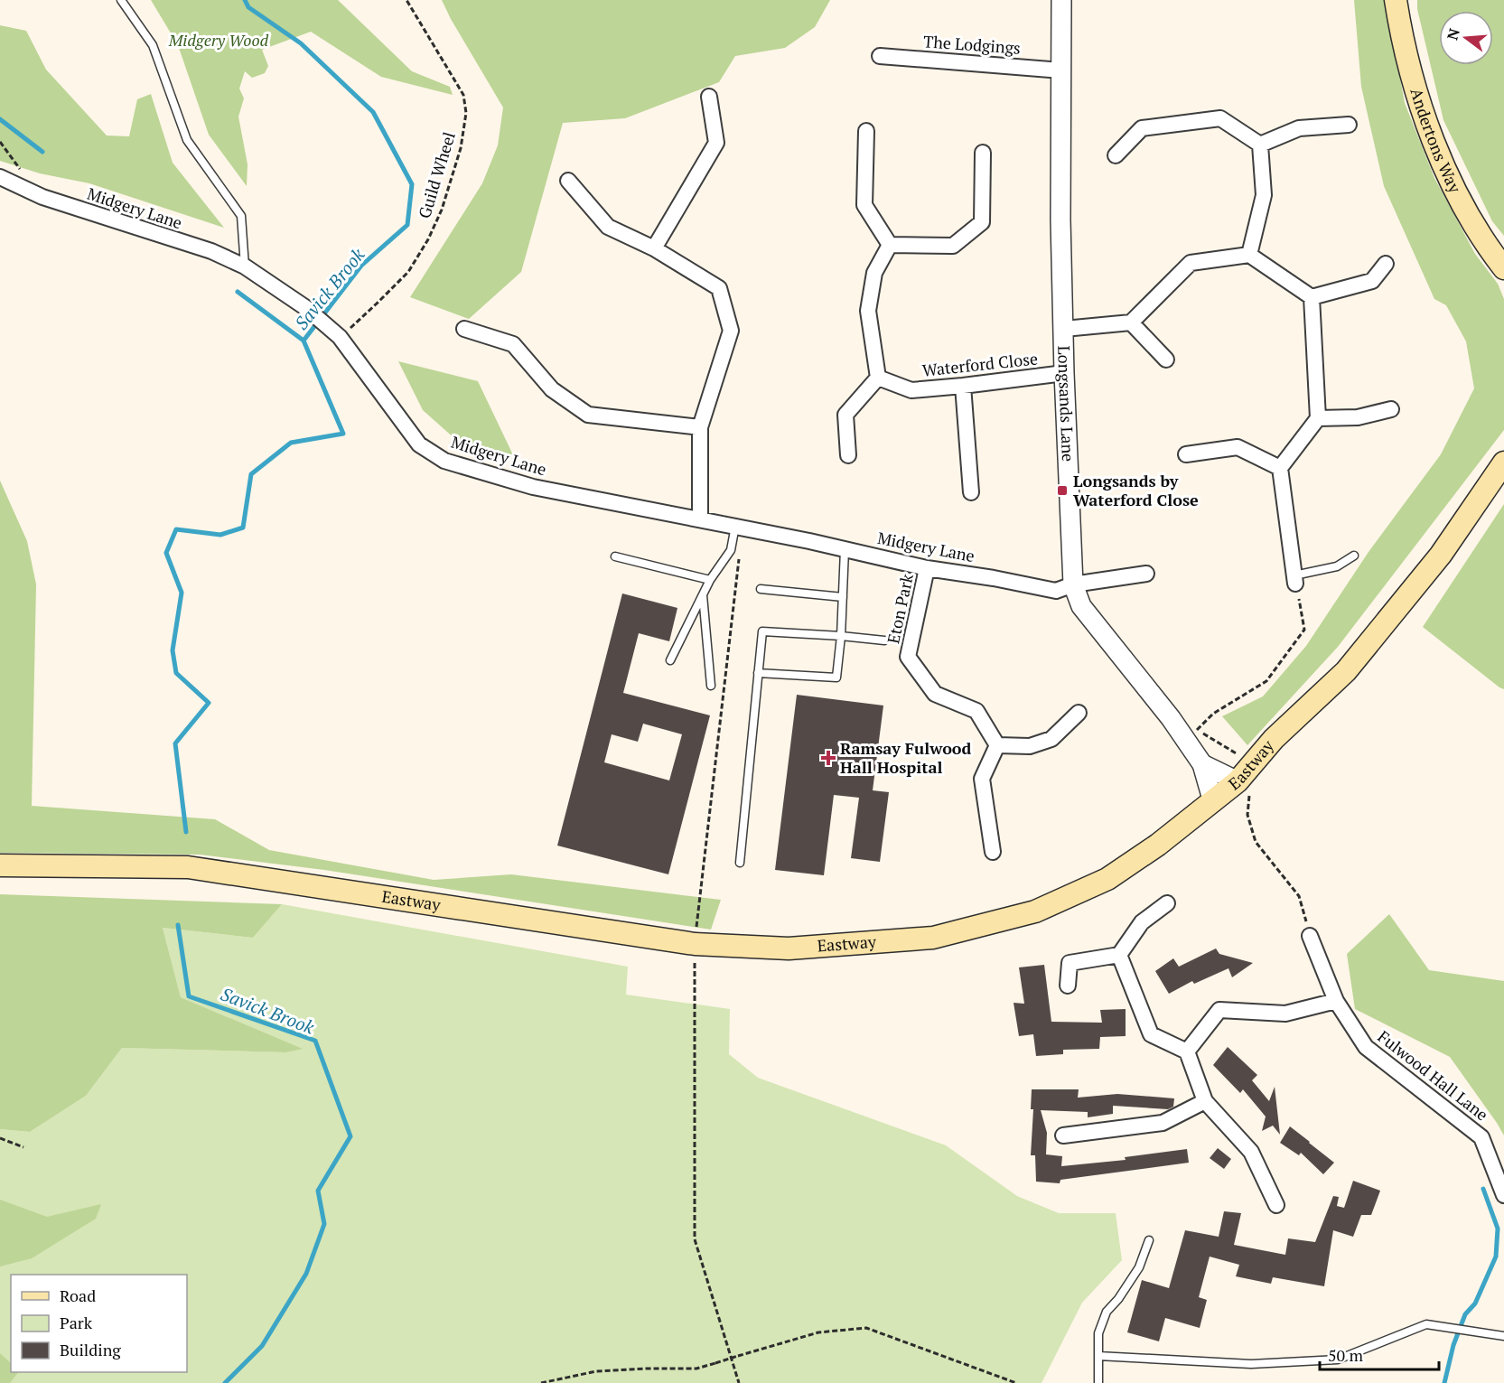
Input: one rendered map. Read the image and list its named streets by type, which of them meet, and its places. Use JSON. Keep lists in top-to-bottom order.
{
  "streets": {
    "main road": ["Andertons Way", "Eastway"],
    "street": [
      "The Lodgings",
      "Midgery Lane",
      "Waterford Close",
      "Longsands Lane",
      "Eton Park",
      "Fulwood Hall Lane"
    ],
    "path": ["Guild Wheel"]
  },
  "crossings": [
    ["The Lodgings", "Longsands Lane"],
    ["Guild Wheel", "Midgery Lane"],
    ["Midgery Lane", "Longsands Lane"],
    ["Midgery Lane", "Eton Park"],
    ["Waterford Close", "Longsands Lane"],
    ["Longsands Lane", "Eastway"]
  ],
  "water": ["Savick Brook"],
  "parks": ["Midgery Wood"],
  "places": {
    "transit": ["Longsands by Waterford Close"],
    "health": ["Ramsay Fulwood Hall Hospital"]
  },
  "legend": ["Road", "Park", "Building"],
  "scale_bar": "50 m",
  "north": "left"
}
